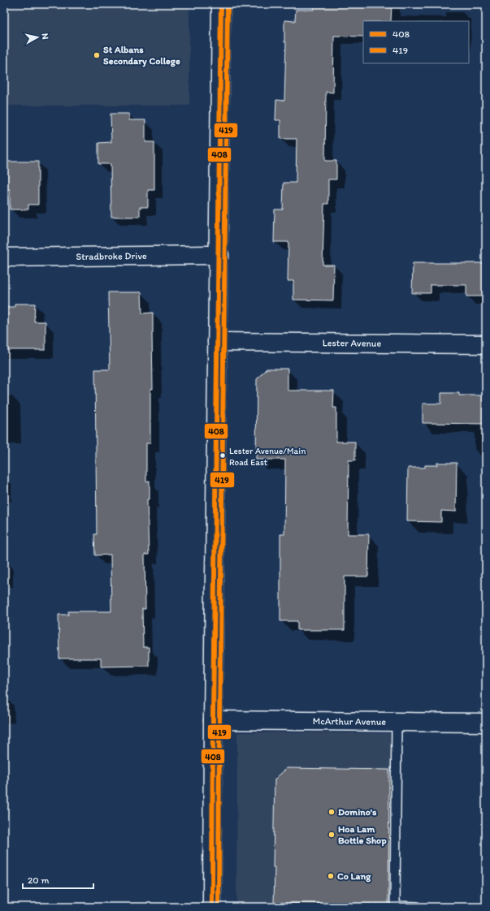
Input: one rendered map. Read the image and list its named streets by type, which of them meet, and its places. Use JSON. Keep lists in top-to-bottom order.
{
  "streets": {
    "main road": ["Stradbroke Drive", "Lester Avenue", "McArthur Avenue"]
  },
  "places": [
    "St Albans Secondary College",
    "Lester Avenue/Main Road East",
    "Domino's",
    "Hoa Lam Bottle Shop",
    "Co Lang"
  ],
  "lines": ["transit line 408", "transit line 419"],
  "legend": ["408", "419"],
  "scale_bar": "20 m",
  "north": "right"
}
